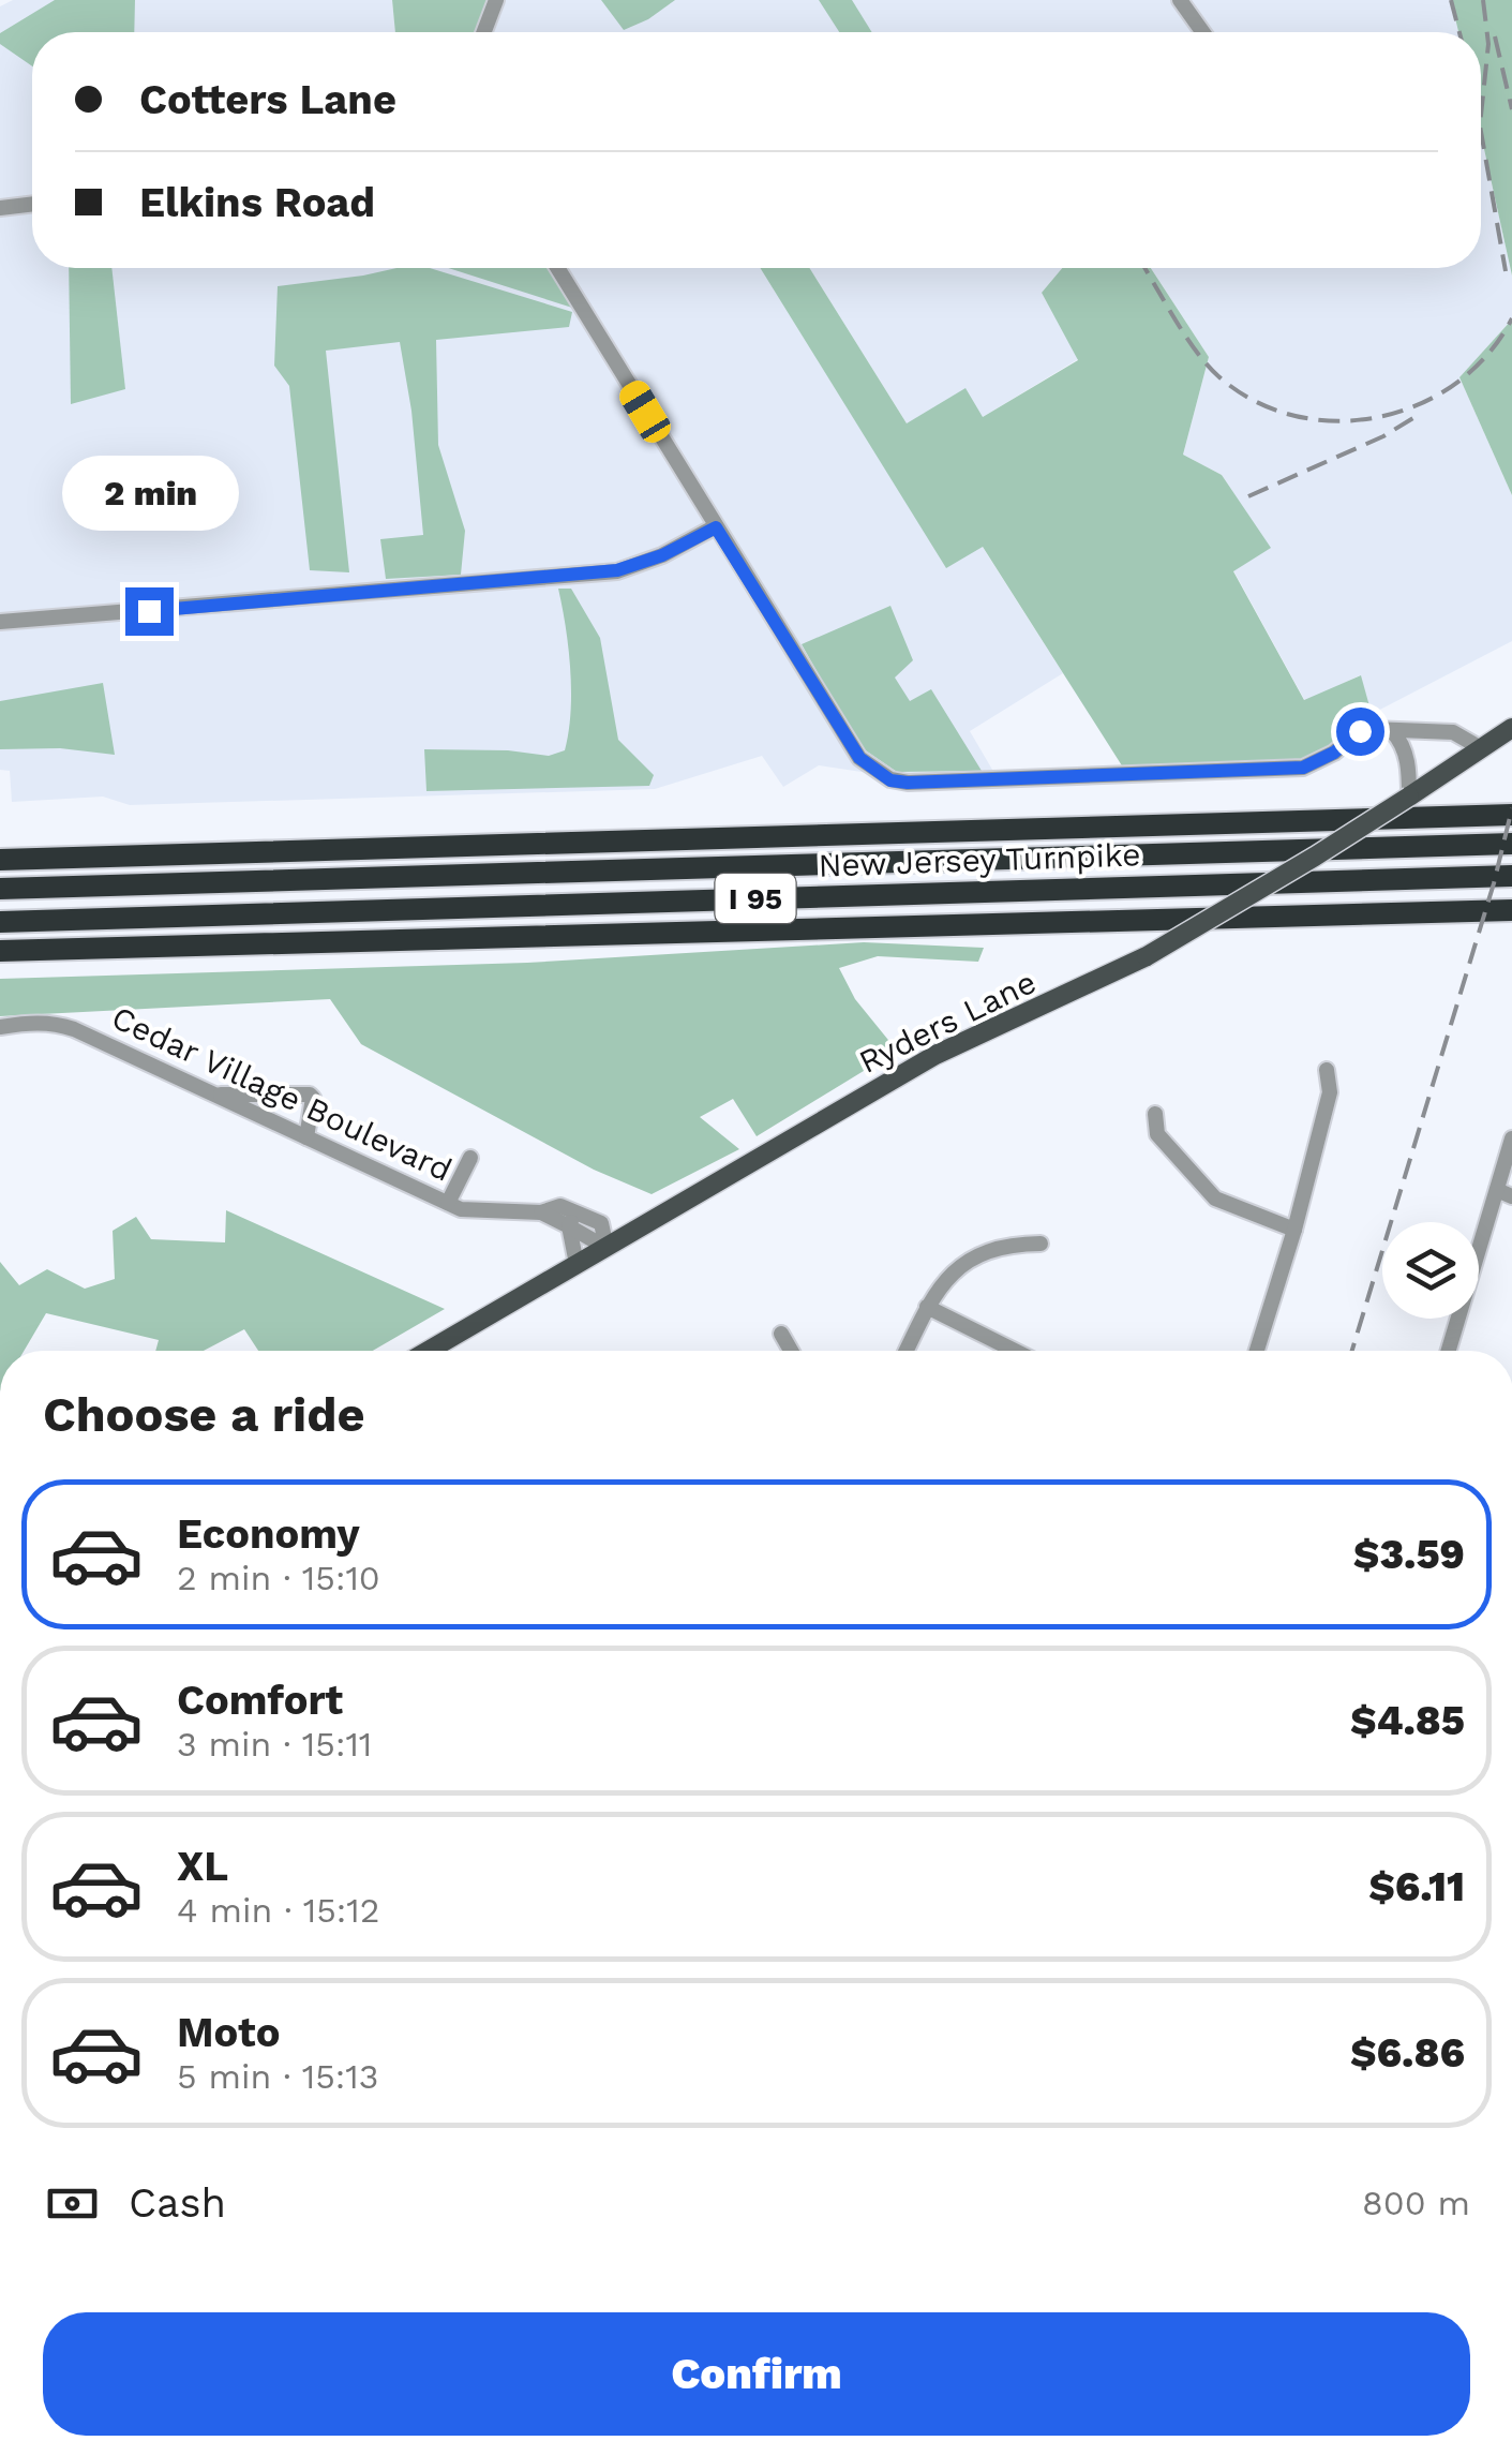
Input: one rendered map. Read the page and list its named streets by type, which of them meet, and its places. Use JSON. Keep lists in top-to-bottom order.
{
  "streets": {
    "highway": ["New Jersey Turnpike", "I 95"],
    "main road": ["Ryders Lane"],
    "street": ["Cedar Village Boulevard"]
  },
  "crossings": [
    ["Ryders Lane", "Cedar Village Boulevard"]
  ],
  "page": {
    "banner": ["Cotters Lane", "Elkins Road"],
    "bubble": "2 min",
    "heading": "Choose a ride",
    "list": [
      {
        "name": "Economy",
        "note": "2 min · 15:10",
        "value": "$3.59"
      },
      {
        "name": "Comfort",
        "note": "3 min · 15:11",
        "value": "$4.85"
      },
      {
        "name": "XL",
        "note": "4 min · 15:12",
        "value": "$6.11"
      },
      {
        "name": "Moto",
        "note": "5 min · 15:13",
        "value": "$6.86"
      }
    ],
    "pay": ["Cash", "800 m"],
    "buttons": "Confirm"
  }
}
